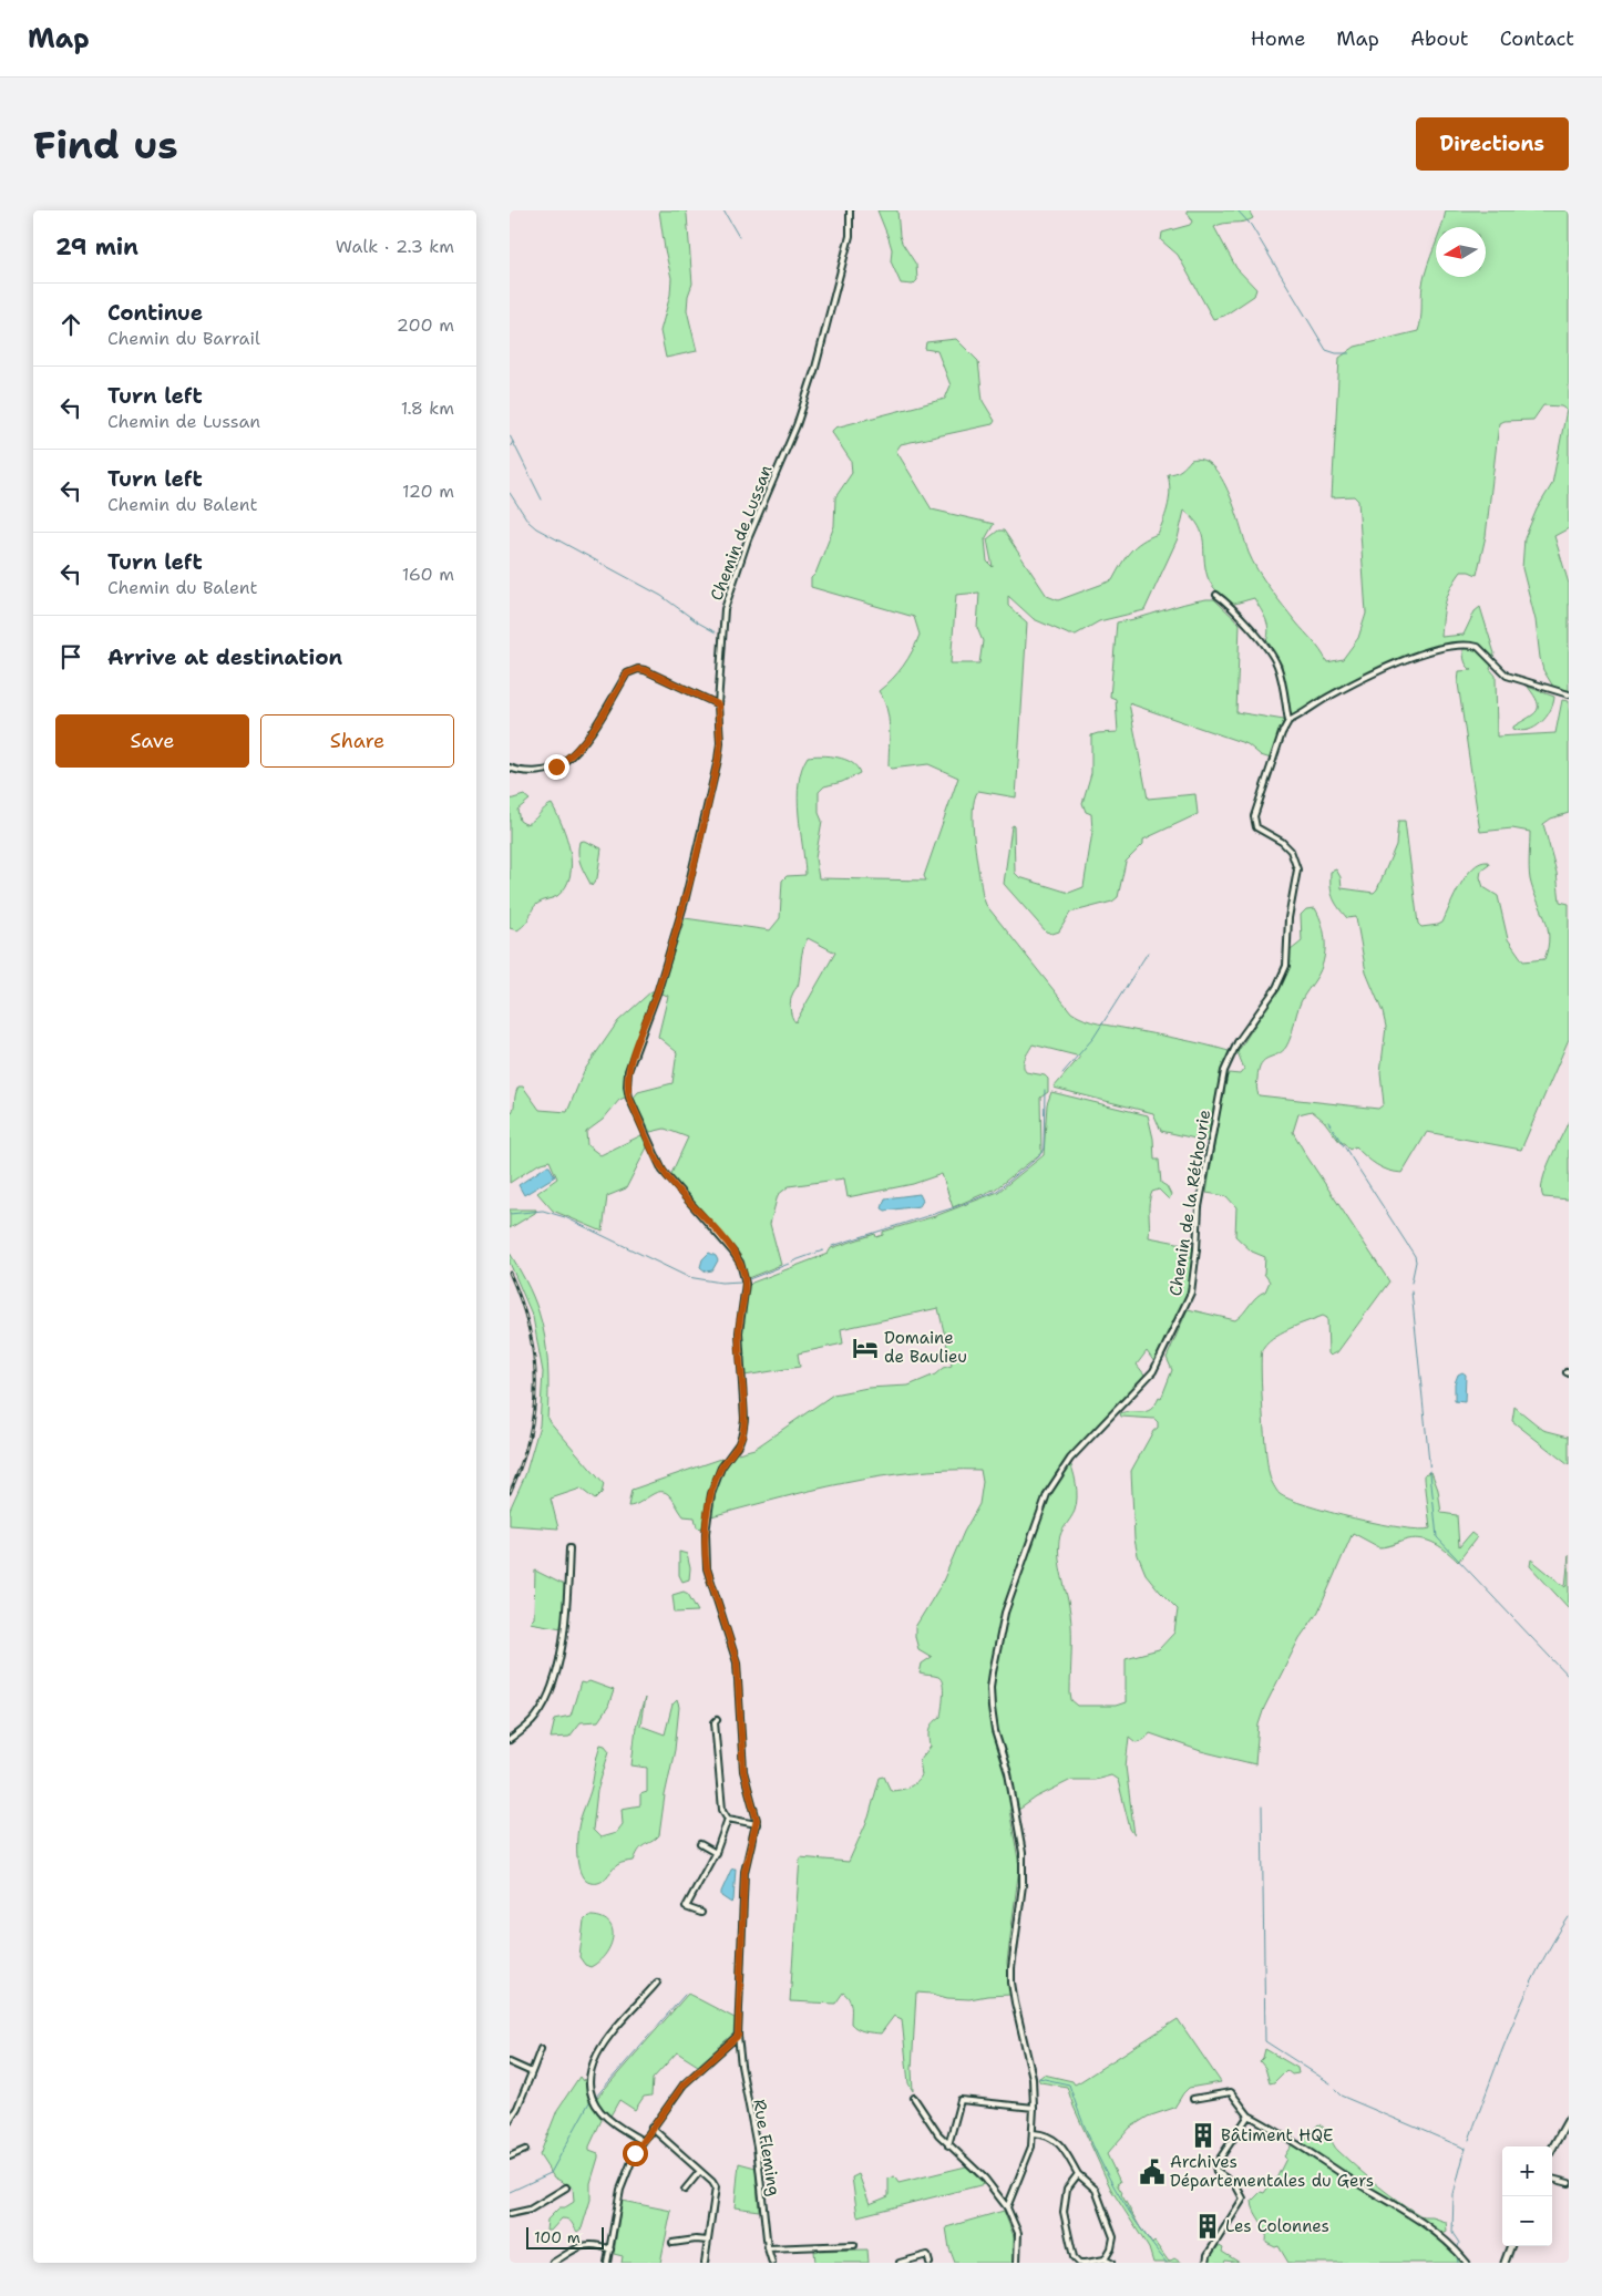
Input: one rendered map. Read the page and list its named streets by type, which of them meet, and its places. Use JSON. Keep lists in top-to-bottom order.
{
  "streets": {
    "street": ["Chemin de Lussan", "Chemin de la Réthourie", "Rue Fleming"]
  },
  "crossings": [
    ["Chemin de Lussan", "Rue Fleming"]
  ],
  "places": {
    "hotel": ["Domaine de Baulieu"],
    "building": ["Bâtiment HQE", "Les Colonnes"],
    "public building": ["Archives Départementales du Gers"]
  },
  "scale_bar": "100 m",
  "north": "left",
  "page": {
    "header": "Map",
    "nav": [
      "Home",
      "Map",
      "About",
      "Contact"
    ],
    "buttons": [
      "Directions",
      ["Save", "Share"]
    ],
    "title": "Find us",
    "heading": ["29 min", "Walk · 2.3 km"],
    "list": [
      ["Continue", "Chemin du Barrail", "200 m"],
      ["Turn left", "Chemin de Lussan", "1.8 km"],
      ["Turn left", "Chemin du Balent", "120 m"],
      ["Turn left", "Chemin du Balent", "160 m"],
      "Arrive at destination"
    ],
    "map_buttons": ["+", "−"],
    "scale": "100 m"
  }
}
